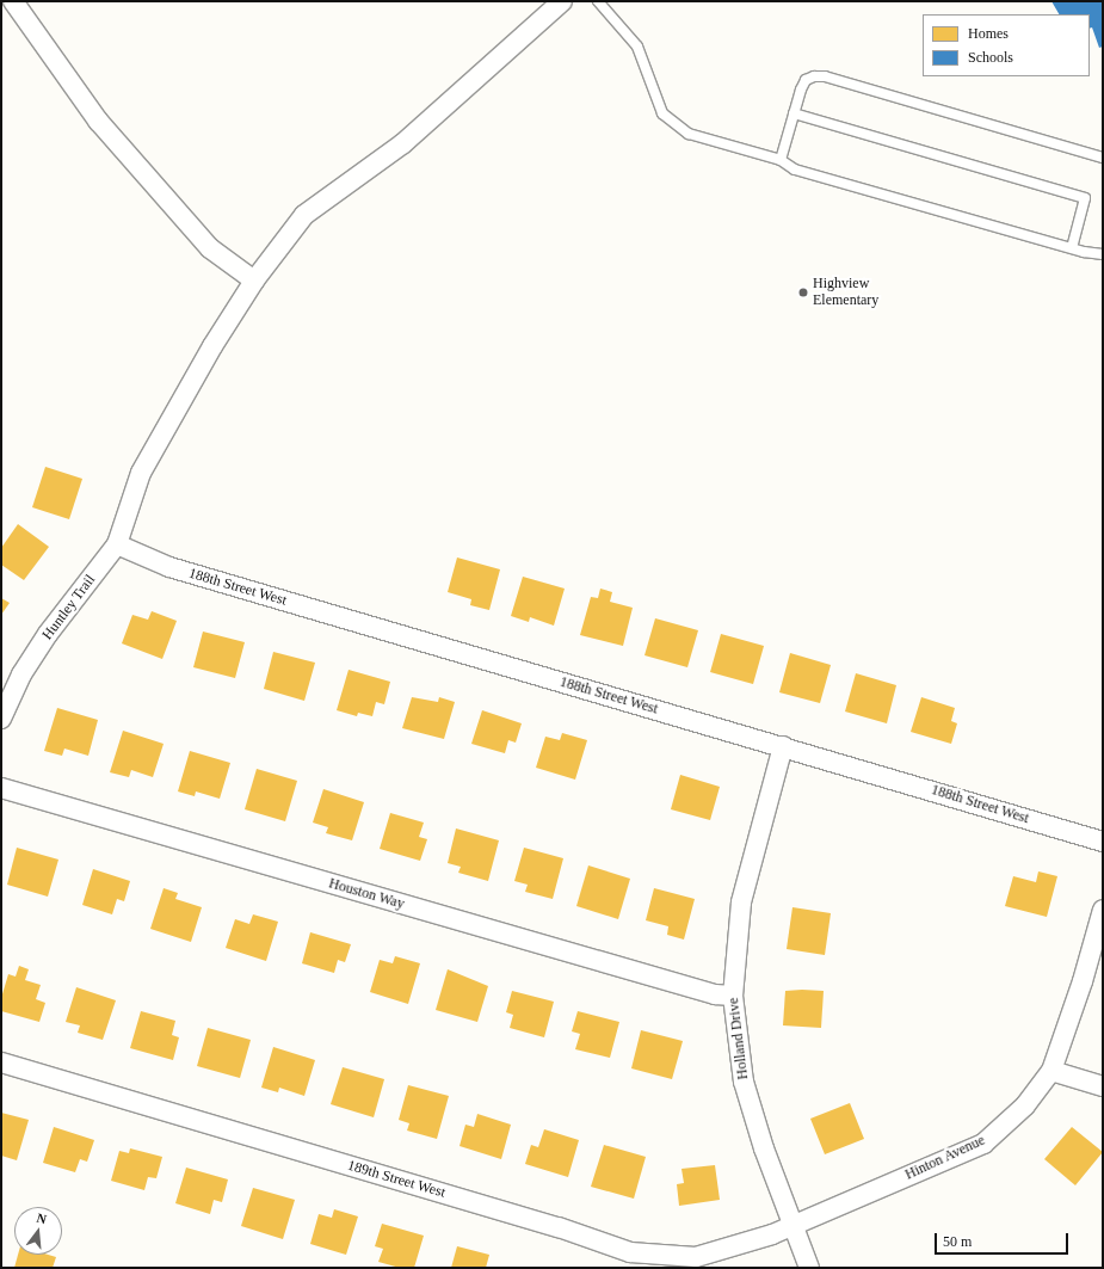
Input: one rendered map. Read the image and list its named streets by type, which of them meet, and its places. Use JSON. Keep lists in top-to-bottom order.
{
  "streets": {
    "street": [
      "188th Street West",
      "Huntley Trail",
      "Houston Way",
      "Holland Drive",
      "Hinton Avenue",
      "189th Street West"
    ]
  },
  "crossings": [
    ["188th Street West", "Huntley Trail"],
    ["188th Street West", "Holland Drive"],
    ["Houston Way", "Holland Drive"],
    ["Holland Drive", "Hinton Avenue"],
    ["Holland Drive", "189th Street West"],
    ["Hinton Avenue", "189th Street West"]
  ],
  "places": ["Highview Elementary"],
  "legend": ["Homes", "Schools"],
  "scale_bar": "50 m",
  "north": "top"
}
